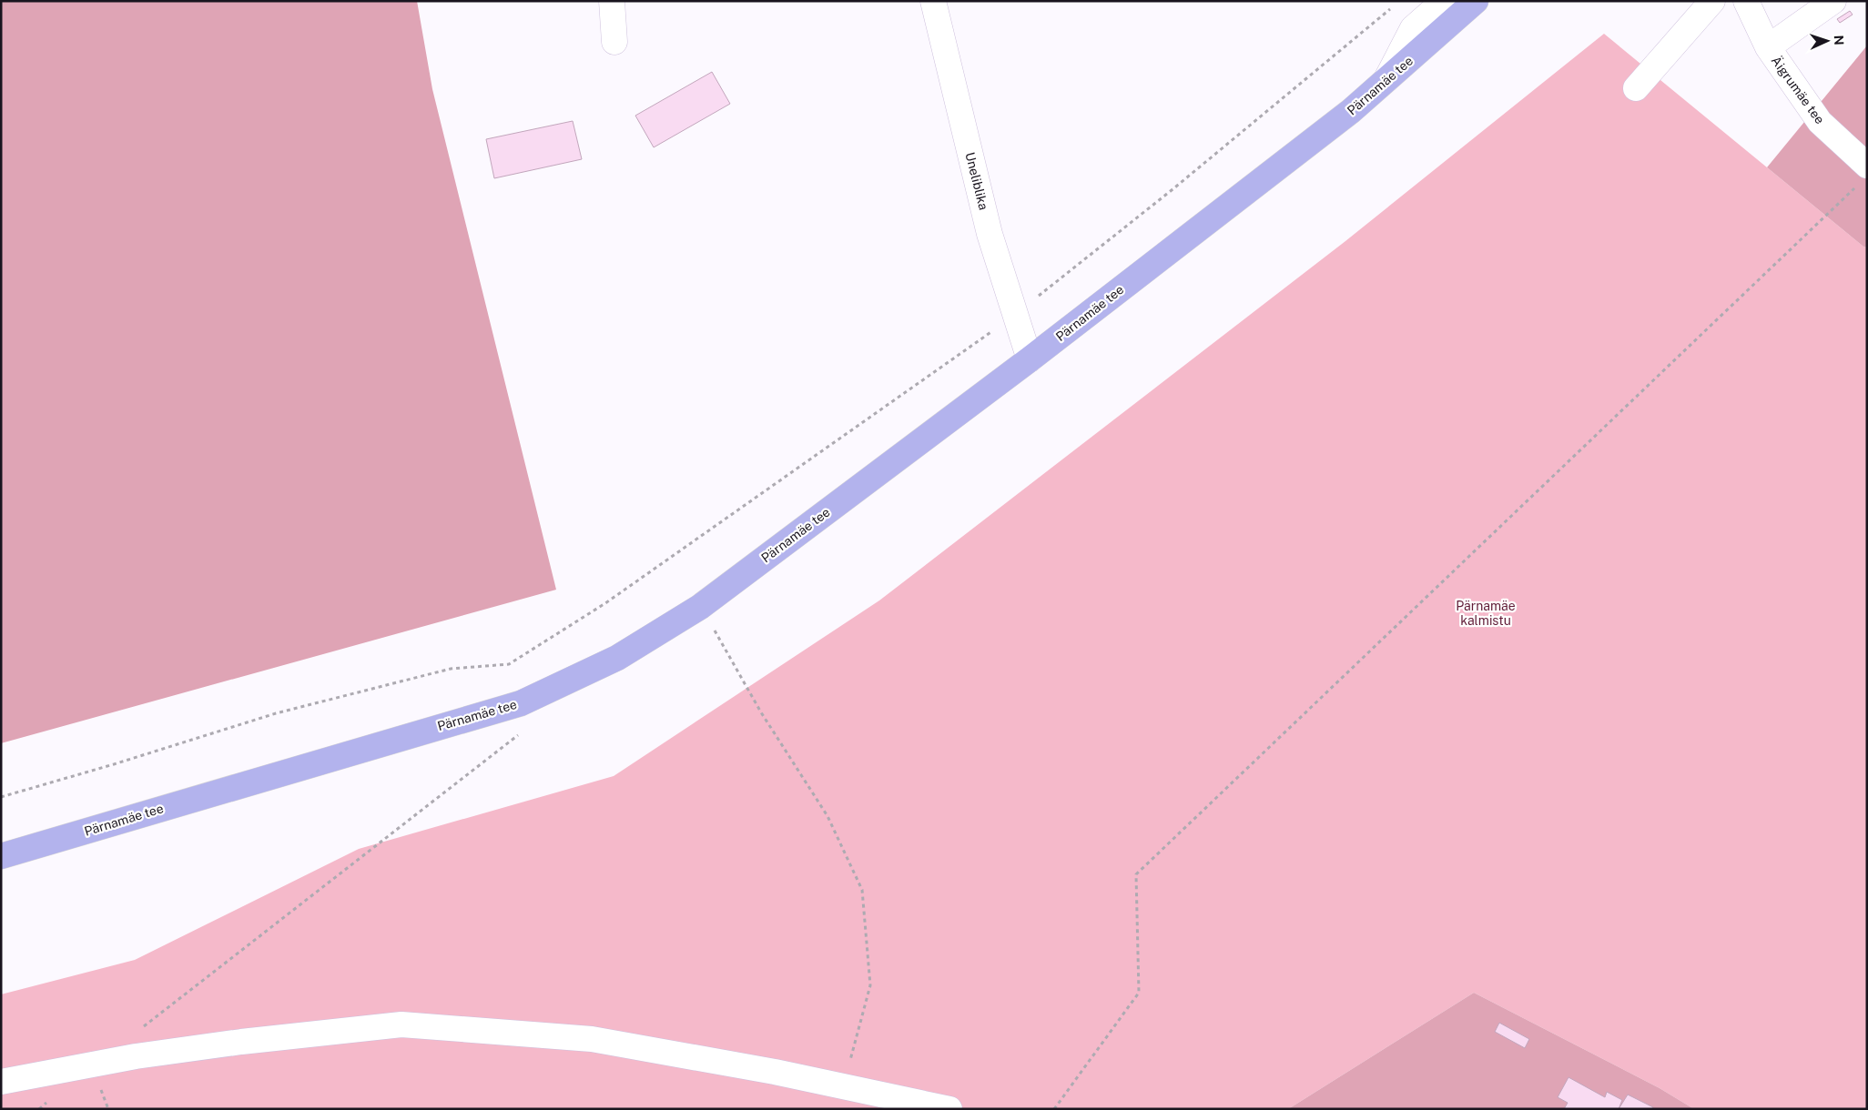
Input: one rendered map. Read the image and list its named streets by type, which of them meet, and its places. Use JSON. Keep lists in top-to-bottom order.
{
  "streets": {
    "main road": ["Pärnamäe tee"],
    "street": ["Äigrumäe tee", "Uneliblika"]
  },
  "crossings": [
    ["Pärnamäe tee", "Uneliblika"]
  ],
  "parks": ["Pärnamäe kalmistu"],
  "north": "right"
}
